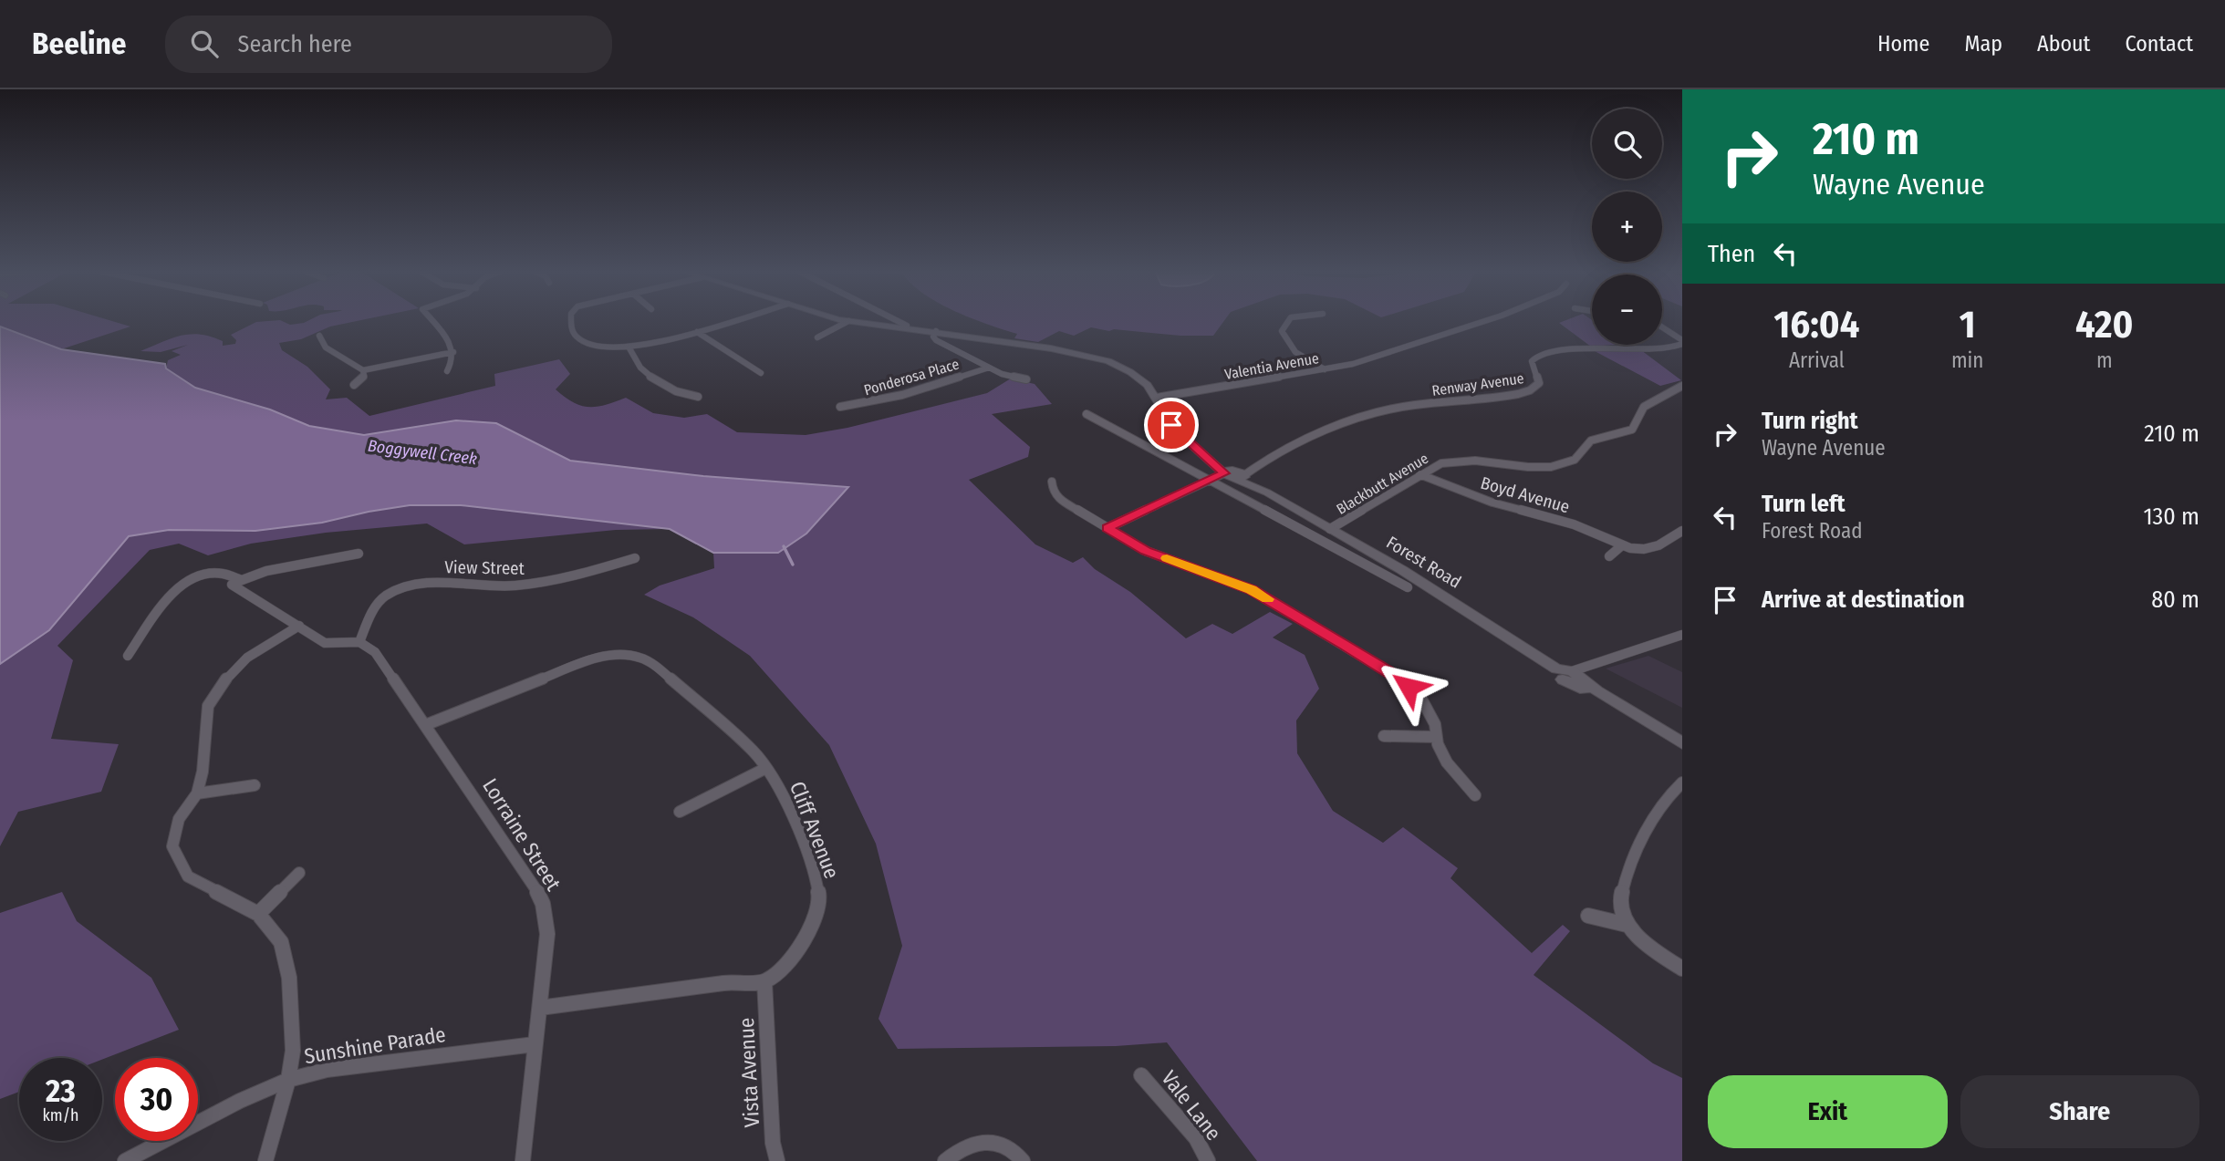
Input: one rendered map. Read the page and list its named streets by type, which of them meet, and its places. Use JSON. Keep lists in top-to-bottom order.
{
  "streets": {
    "street": [
      "Valentia Avenue",
      "Ponderosa Place",
      "Renway Avenue",
      "Blackbutt Avenue",
      "Boyd Avenue",
      "Forest Road",
      "View Street",
      "Cliff Avenue",
      "Lorraine Street",
      "Sunshine Parade",
      "Vista Avenue",
      "Vale Lane"
    ]
  },
  "crossings": [
    ["Valentia Avenue", "Forest Road"],
    ["Ponderosa Place", "Forest Road"],
    ["Renway Avenue", "Forest Road"],
    ["Blackbutt Avenue", "Boyd Avenue"],
    ["Blackbutt Avenue", "Forest Road"],
    ["View Street", "Lorraine Street"],
    ["Cliff Avenue", "Lorraine Street"],
    ["Cliff Avenue", "Vista Avenue"],
    ["Lorraine Street", "Sunshine Parade"]
  ],
  "water": ["Boggywell Creek"],
  "page": {
    "header": "Beeline",
    "search": "Search here",
    "nav": [
      "Home",
      "Map",
      "About",
      "Contact"
    ],
    "turn": ["210 m", "Wayne Avenue"],
    "map_buttons": ["+", "−"],
    "then": "Then",
    "eta": [
      "16:04",
      "Arrival",
      "1",
      "min",
      "420",
      "m"
    ],
    "list": [
      {
        "name": "Turn right",
        "note": "Wayne Avenue",
        "value": "210 m"
      },
      {
        "name": "Turn left",
        "note": "Forest Road",
        "value": "130 m"
      },
      {
        "name": "Arrive at destination",
        "value": "80 m"
      }
    ],
    "speed": "23 km/h",
    "limit": "30",
    "buttons": ["Exit", "Share"]
  }
}
